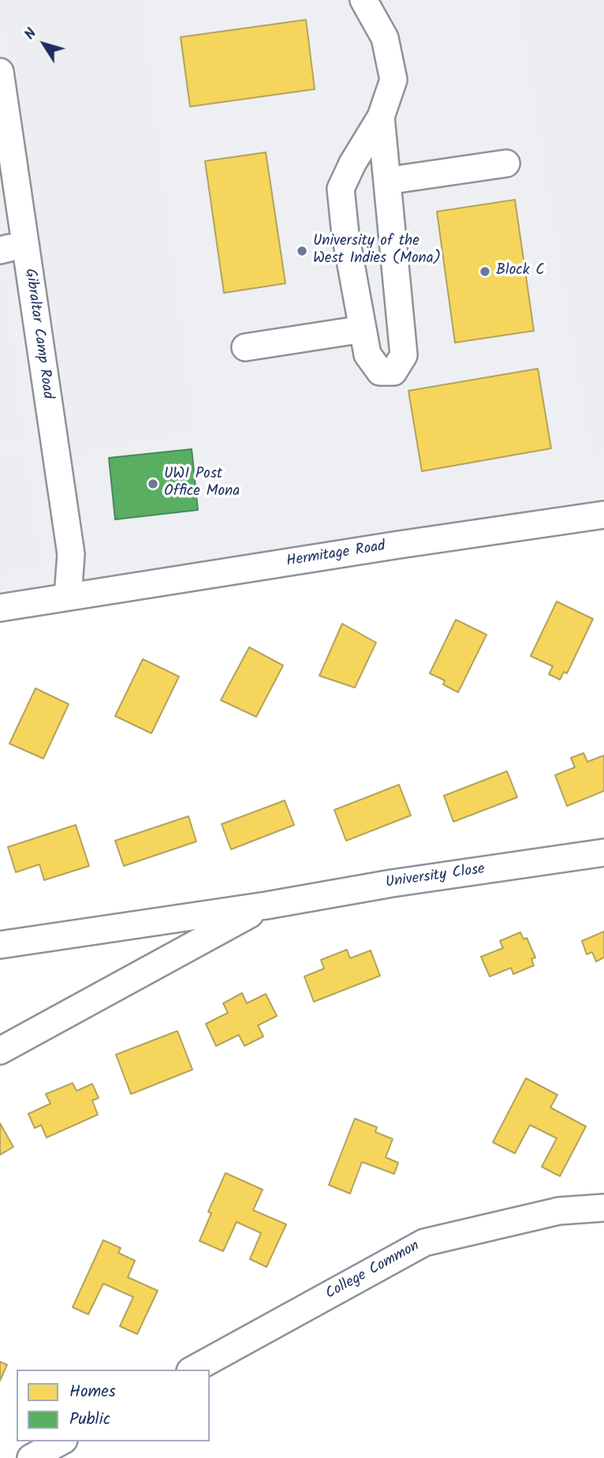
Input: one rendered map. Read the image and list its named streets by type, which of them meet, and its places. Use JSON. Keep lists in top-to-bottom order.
{
  "streets": {
    "street": [
      "Gibraltar Camp Road",
      "Hermitage Road",
      "University Close",
      "College Common"
    ]
  },
  "crossings": [
    ["Gibraltar Camp Road", "Hermitage Road"]
  ],
  "places": ["University of the West Indies (Mona)", "Block C", "UWI Post Office Mona"],
  "legend": ["Homes", "Public"],
  "north": "top left"
}
